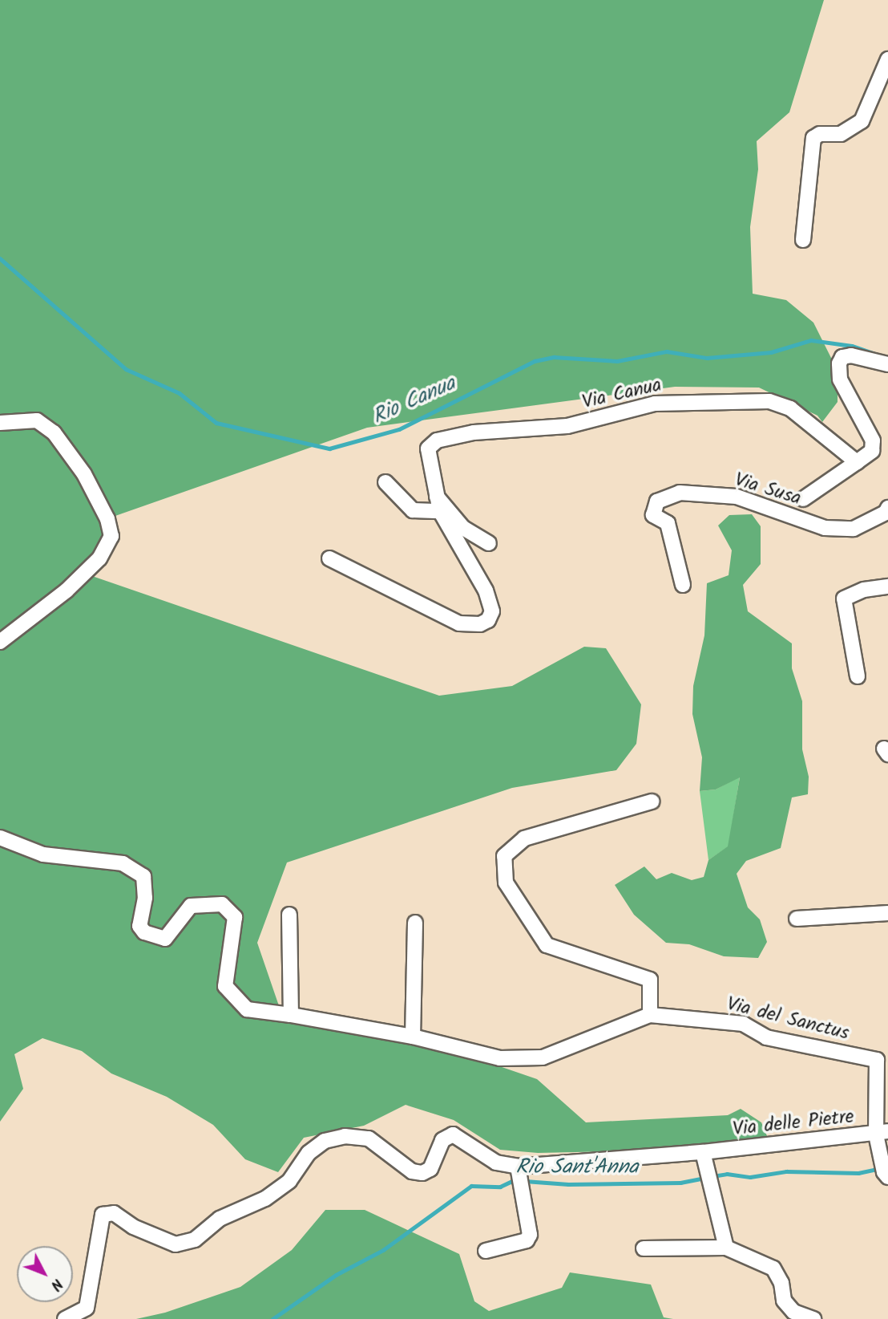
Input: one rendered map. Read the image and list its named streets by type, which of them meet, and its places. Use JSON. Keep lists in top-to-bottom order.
{
  "streets": {
    "street": [
      "Via Canua",
      "Via Susa",
      "Via del Sanctus",
      "Via delle Pietre"
    ]
  },
  "crossings": [
    ["Via del Sanctus", "Via delle Pietre"]
  ],
  "water": ["Rio Canua", "Rio Sant'Anna"],
  "north": "bottom right"
}
